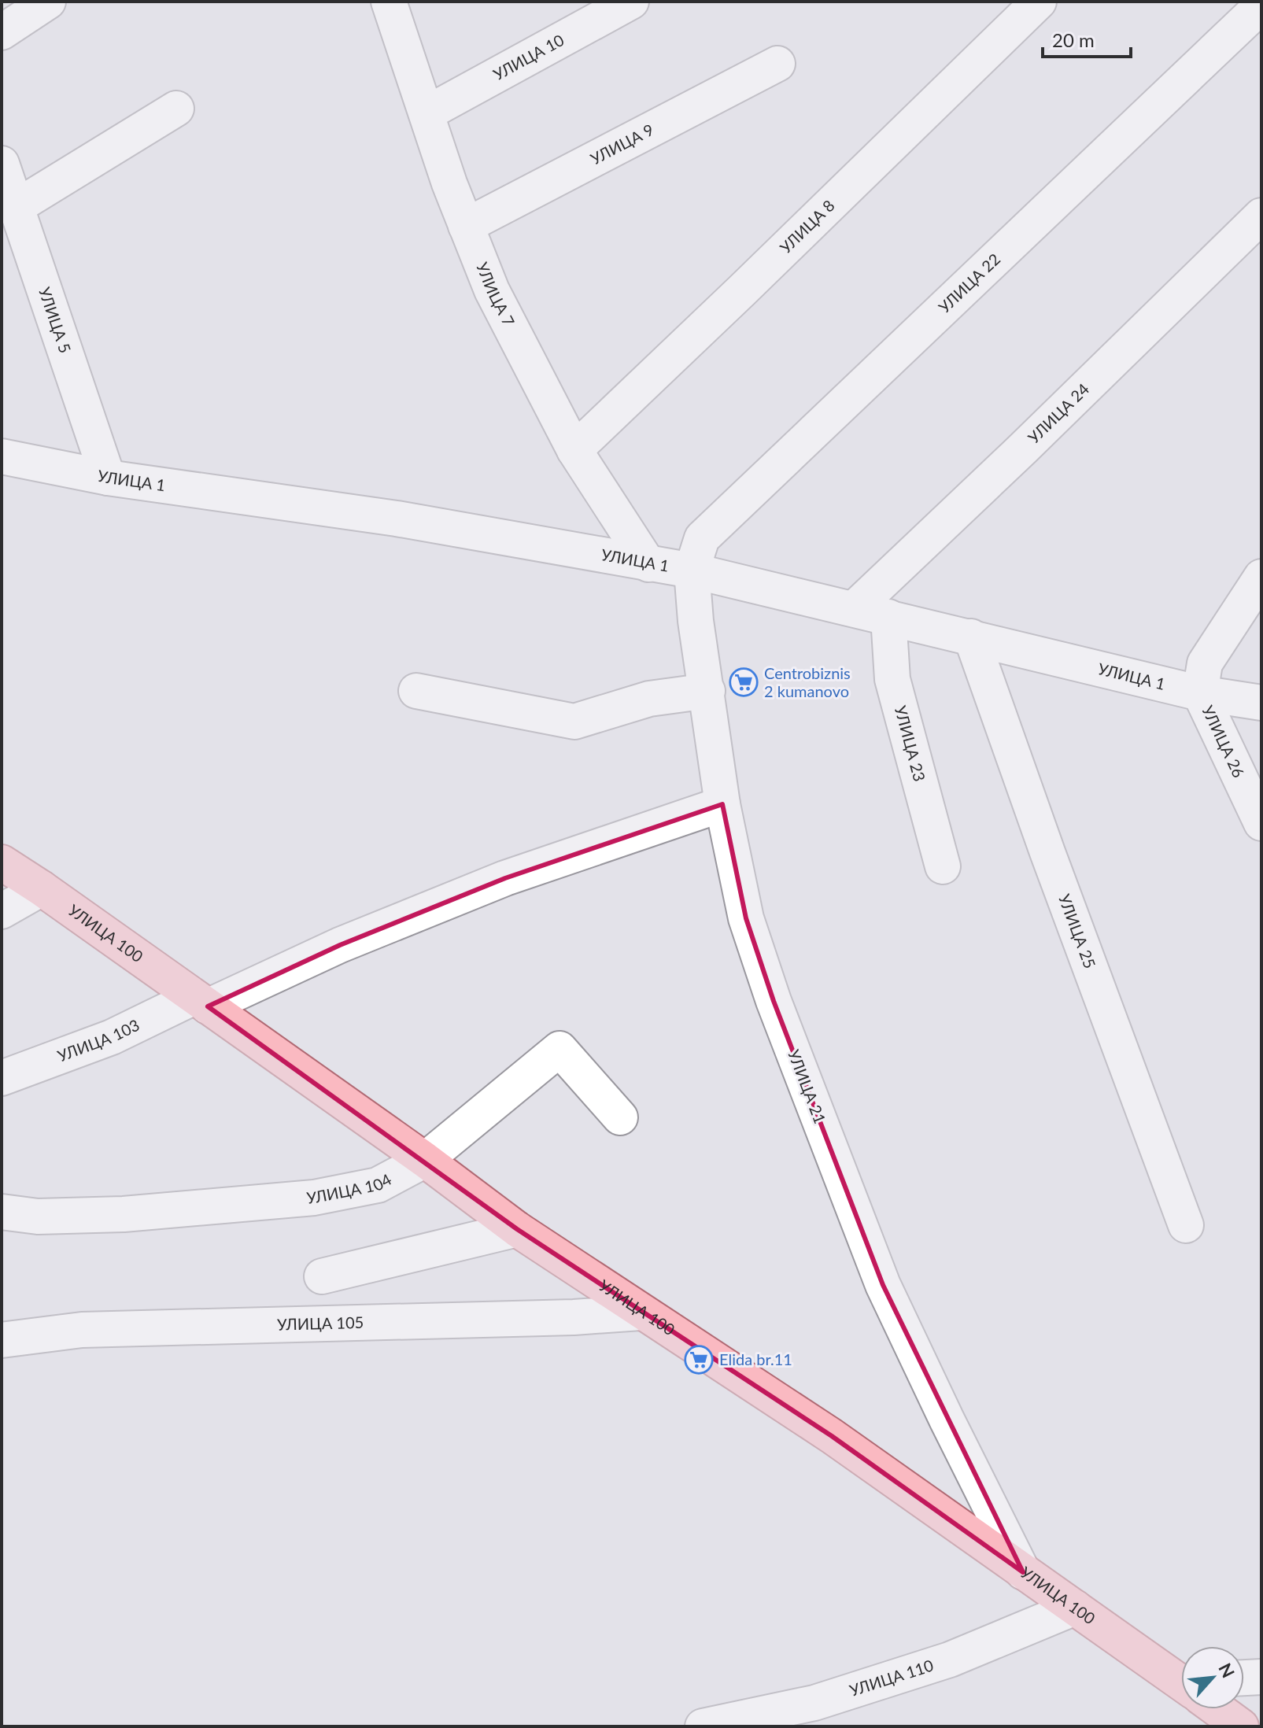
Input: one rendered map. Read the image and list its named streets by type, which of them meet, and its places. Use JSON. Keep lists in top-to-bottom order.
{
  "streets": {
    "main road": ["УЛИЦА 100"],
    "street": [
      "УЛИЦА 10",
      "УЛИЦА 9",
      "УЛИЦА 8",
      "УЛИЦА 22",
      "УЛИЦА 7",
      "УЛИЦА 5",
      "УЛИЦА 24",
      "УЛИЦА 1",
      "УЛИЦА 26",
      "УЛИЦА 23",
      "УЛИЦА 25",
      "УЛИЦА 103",
      "УЛИЦА 21",
      "УЛИЦА 104",
      "УЛИЦА 105",
      "УЛИЦА 110"
    ]
  },
  "crossings": [
    ["УЛИЦА 10", "УЛИЦА 7"],
    ["УЛИЦА 9", "УЛИЦА 7"],
    ["УЛИЦА 8", "УЛИЦА 7"],
    ["УЛИЦА 22", "УЛИЦА 1"],
    ["УЛИЦА 22", "УЛИЦА 21"],
    ["УЛИЦА 7", "УЛИЦА 1"],
    ["УЛИЦА 5", "УЛИЦА 1"],
    ["УЛИЦА 24", "УЛИЦА 1"],
    ["УЛИЦА 1", "УЛИЦА 26"],
    ["УЛИЦА 1", "УЛИЦА 23"],
    ["УЛИЦА 1", "УЛИЦА 25"],
    ["УЛИЦА 1", "УЛИЦА 21"],
    ["УЛИЦА 100", "УЛИЦА 103"],
    ["УЛИЦА 100", "УЛИЦА 21"],
    ["УЛИЦА 100", "УЛИЦА 104"],
    ["УЛИЦА 100", "УЛИЦА 105"],
    ["УЛИЦА 100", "УЛИЦА 110"]
  ],
  "places": {
    "supermarket": ["Centrobiznis 2 kumanovo", "Elida br.11"]
  },
  "scale_bar": "20 m",
  "north": "top right"
}
